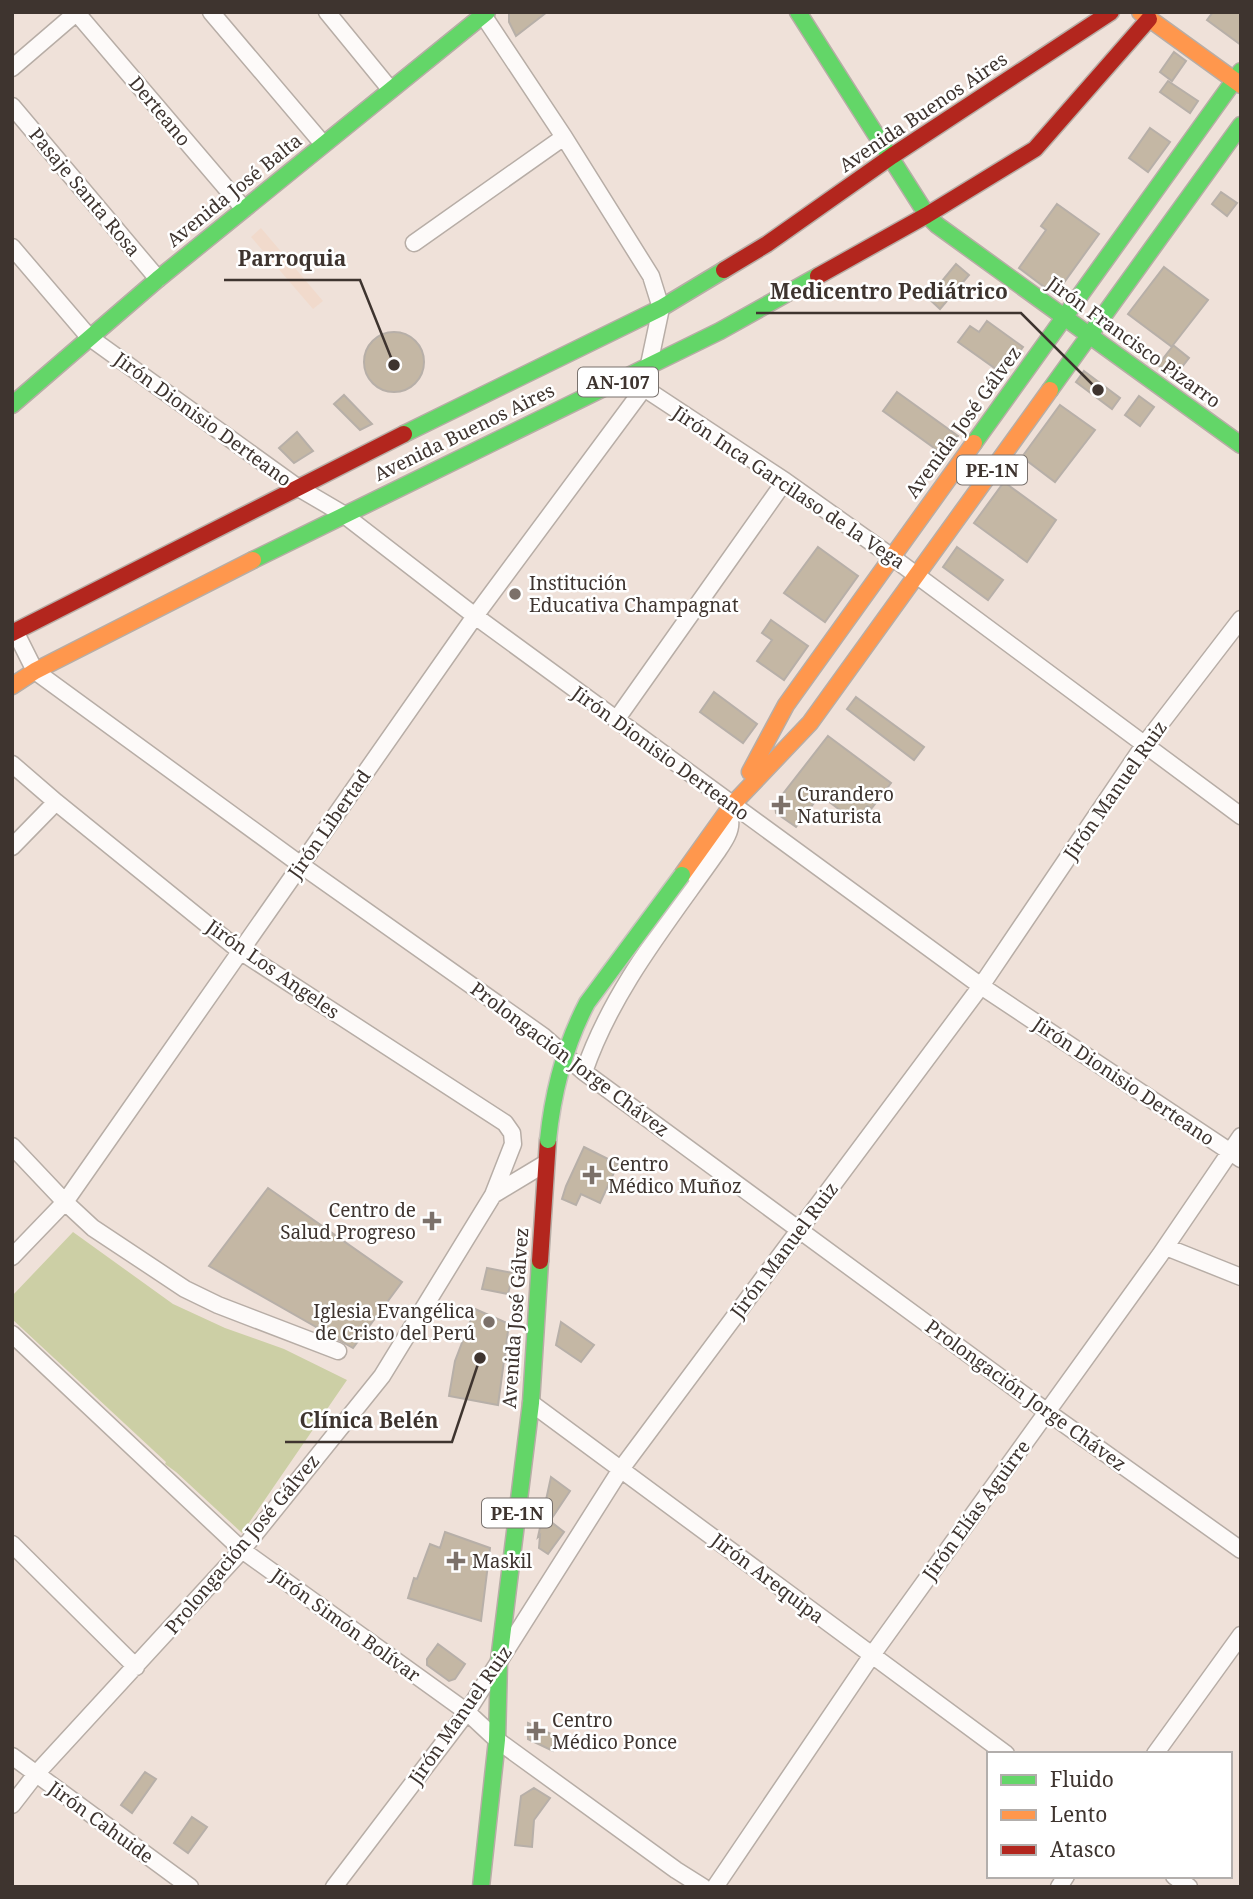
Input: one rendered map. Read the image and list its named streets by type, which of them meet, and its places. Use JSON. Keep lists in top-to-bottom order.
{
  "streets": {
    "main road": [
      "Avenida Buenos Aires",
      "Avenida José Balta",
      "Jirón Francisco Pizarro",
      "AN-107",
      "Avenida José Gálvez",
      "PE-1N"
    ],
    "street": [
      "Derteano",
      "Pasaje Santa Rosa",
      "Jirón Dionisio Derteano",
      "Jirón Inca Garcilaso de la Vega",
      "Jirón Manuel Ruiz",
      "Jirón Libertad",
      "Jirón Los Angeles",
      "Prolongación Jorge Chávez",
      "Jirón Elías Aguirre",
      "Prolongación José Gálvez",
      "Jirón Arequipa",
      "Jirón Simón Bolívar",
      "Jirón Cahuide"
    ]
  },
  "crossings": [
    ["Derteano", "Avenida José Balta"],
    ["Avenida Buenos Aires", "Jirón Francisco Pizarro"],
    ["Avenida Buenos Aires", "Jirón Dionisio Derteano"],
    ["Avenida Buenos Aires", "Prolongación Jorge Chávez"],
    ["Avenida José Balta", "Pasaje Santa Rosa"],
    ["Avenida José Balta", "Jirón Dionisio Derteano"],
    ["Jirón Francisco Pizarro", "Avenida José Gálvez"],
    ["Jirón Dionisio Derteano", "Avenida José Gálvez"],
    ["Jirón Dionisio Derteano", "Jirón Manuel Ruiz"],
    ["Jirón Dionisio Derteano", "Jirón Libertad"],
    ["Jirón Dionisio Derteano", "Jirón Elías Aguirre"],
    ["Avenida José Gálvez", "Jirón Inca Garcilaso de la Vega"],
    ["Avenida José Gálvez", "Jirón Manuel Ruiz"],
    ["Avenida José Gálvez", "Prolongación José Gálvez"],
    ["Avenida José Gálvez", "Jirón Arequipa"],
    ["Avenida José Gálvez", "Jirón Simón Bolívar"],
    ["Jirón Inca Garcilaso de la Vega", "Jirón Manuel Ruiz"],
    ["Jirón Inca Garcilaso de la Vega", "Jirón Libertad"],
    ["Jirón Manuel Ruiz", "Prolongación Jorge Chávez"],
    ["Jirón Manuel Ruiz", "Jirón Arequipa"],
    ["Jirón Manuel Ruiz", "Jirón Simón Bolívar"],
    ["Jirón Libertad", "Jirón Los Angeles"],
    ["Jirón Libertad", "Prolongación Jorge Chávez"],
    ["Jirón Los Angeles", "Prolongación José Gálvez"],
    ["Prolongación Jorge Chávez", "Jirón Elías Aguirre"],
    ["Jirón Elías Aguirre", "Jirón Arequipa"],
    ["Prolongación José Gálvez", "Jirón Simón Bolívar"],
    ["Prolongación José Gálvez", "Jirón Cahuide"]
  ],
  "places": {
    "other": [
      "Parroquia",
      "Medicentro Pediátrico",
      "Institución Educativa Champagnat",
      "Iglesia Evangélica de Cristo del Perú",
      "Clínica Belén"
    ],
    "health": [
      "Curandero Naturista",
      "Centro Médico Muñoz",
      "Centro de Salud Progreso",
      "Maskil",
      "Centro Médico Ponce"
    ]
  },
  "legend": ["Fluido", "Lento", "Atasco"]
}
